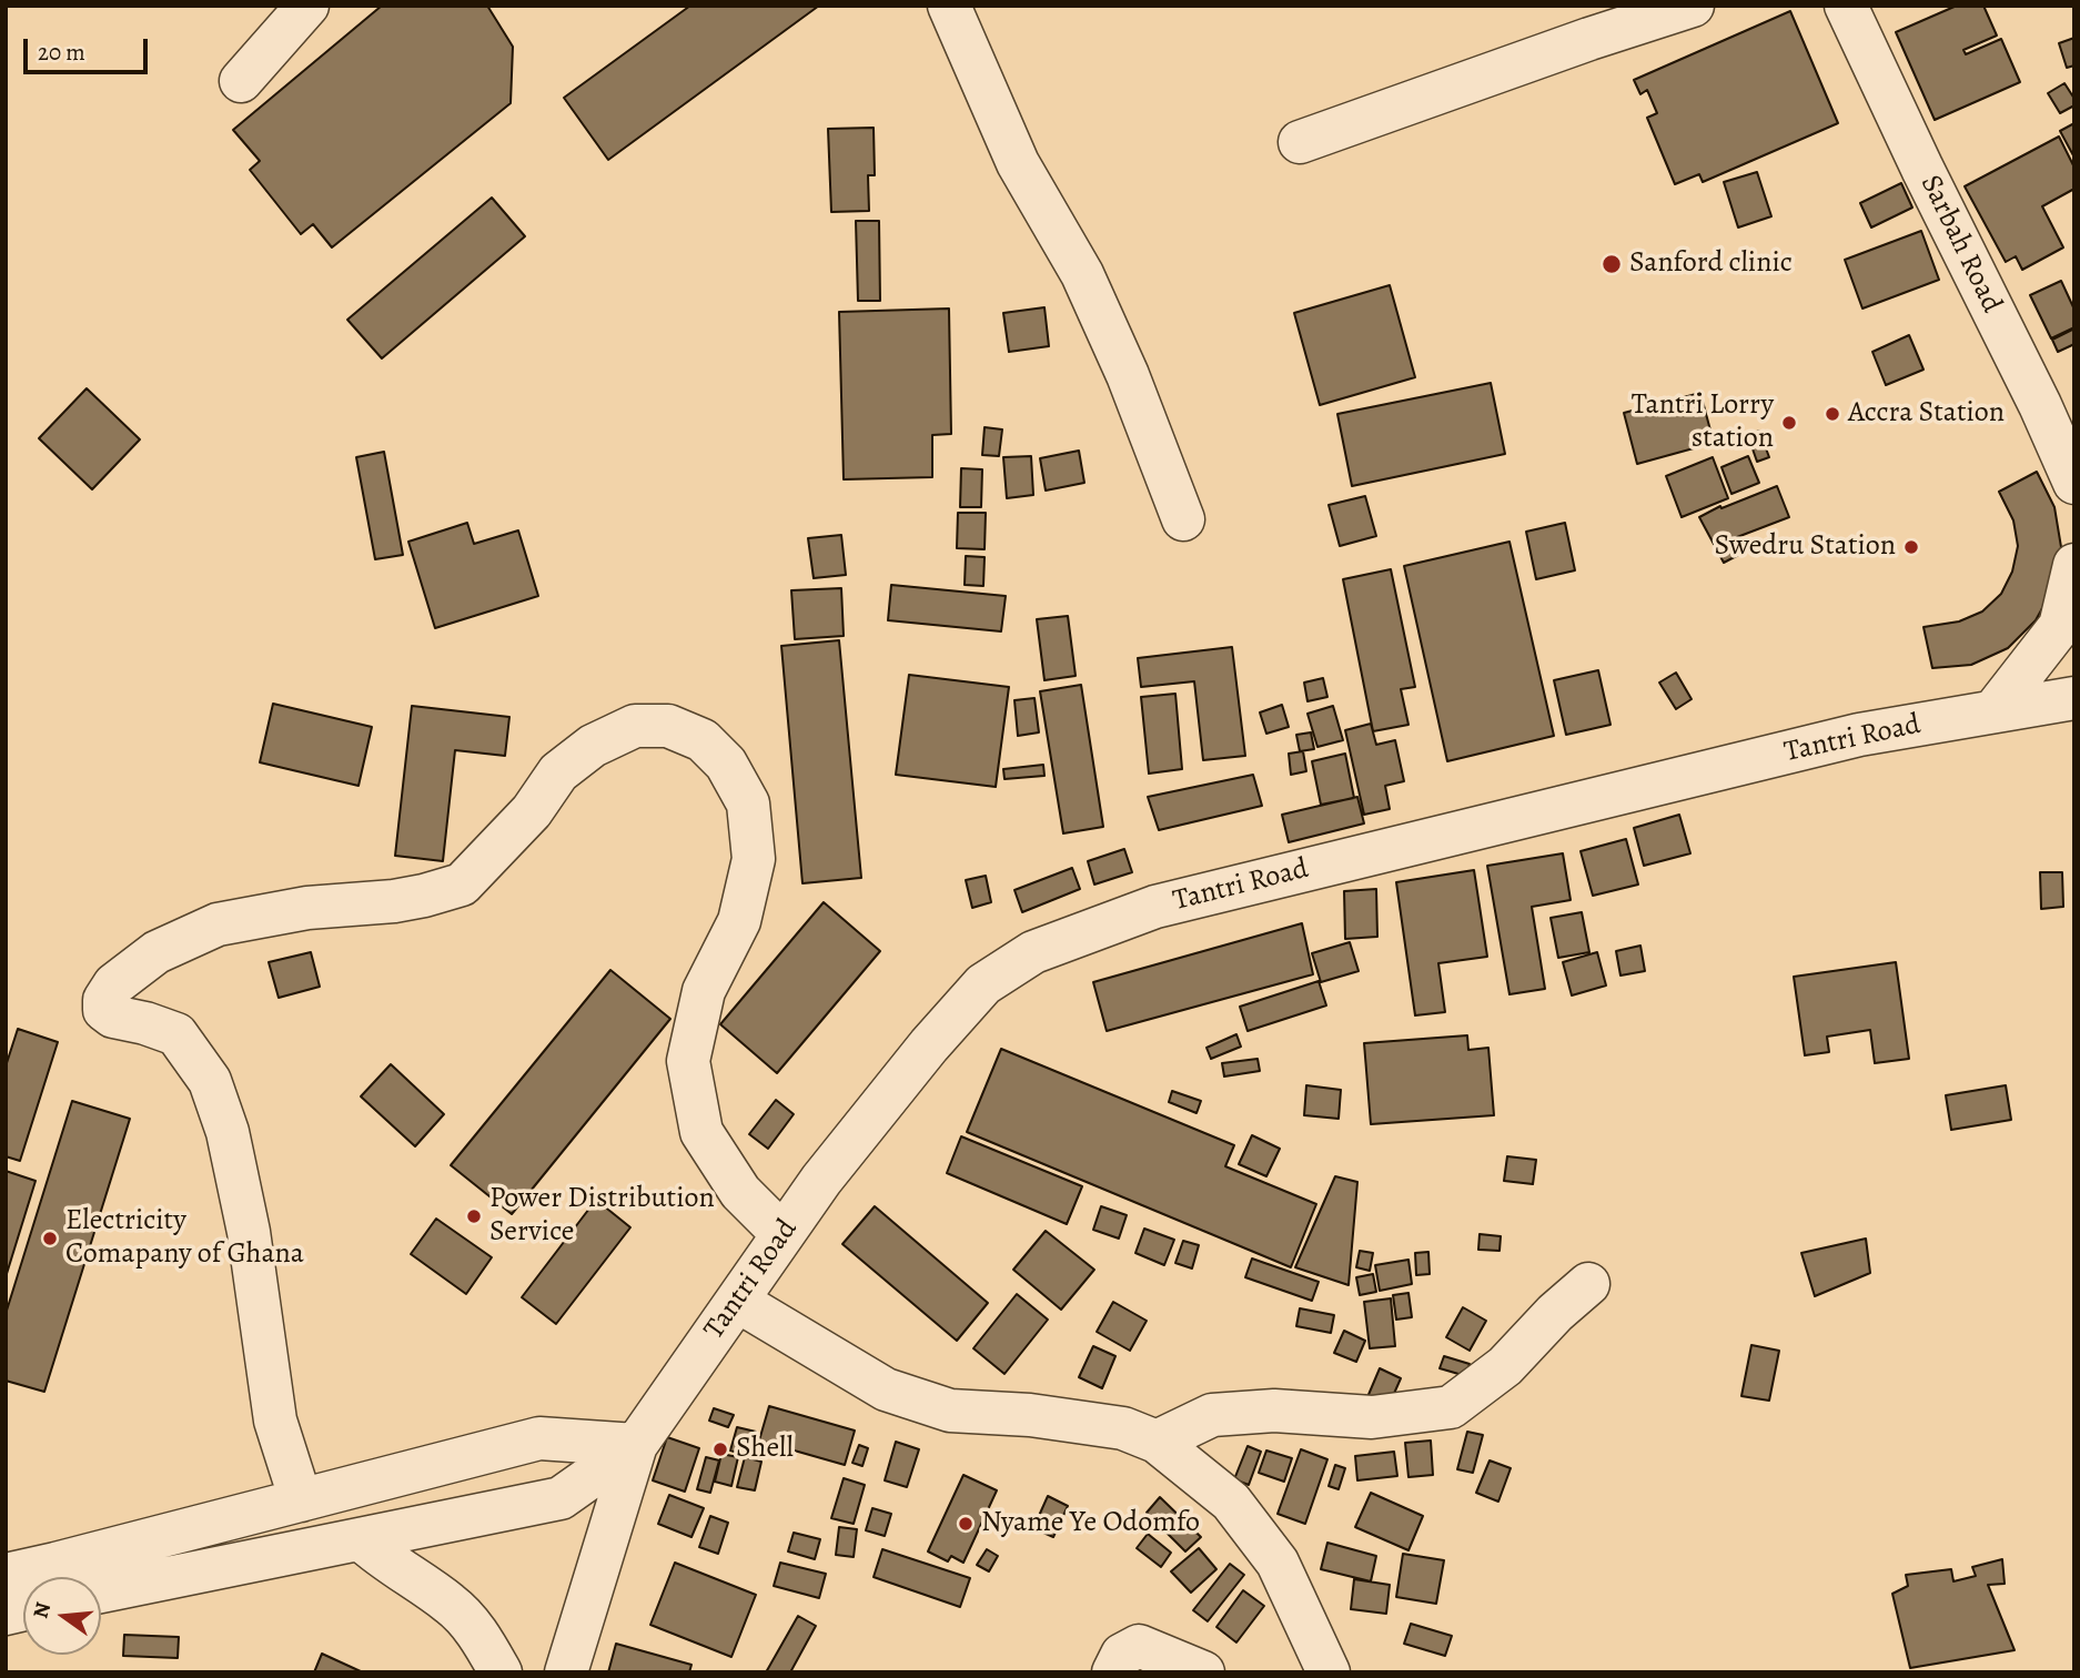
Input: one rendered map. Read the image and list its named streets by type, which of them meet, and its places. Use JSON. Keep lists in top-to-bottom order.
{
  "streets": {
    "street": ["Sarbah Road", "Tantri Road"]
  },
  "places": [
    "Sanford clinic",
    "Accra Station",
    "Tantri Lorry station",
    "Swedru Station",
    "Power Distribution Service",
    "Electricity Comapany of Ghana",
    "Shell",
    "Nyame Ye Odomfo"
  ],
  "scale_bar": "20 m",
  "north": "left"
}
